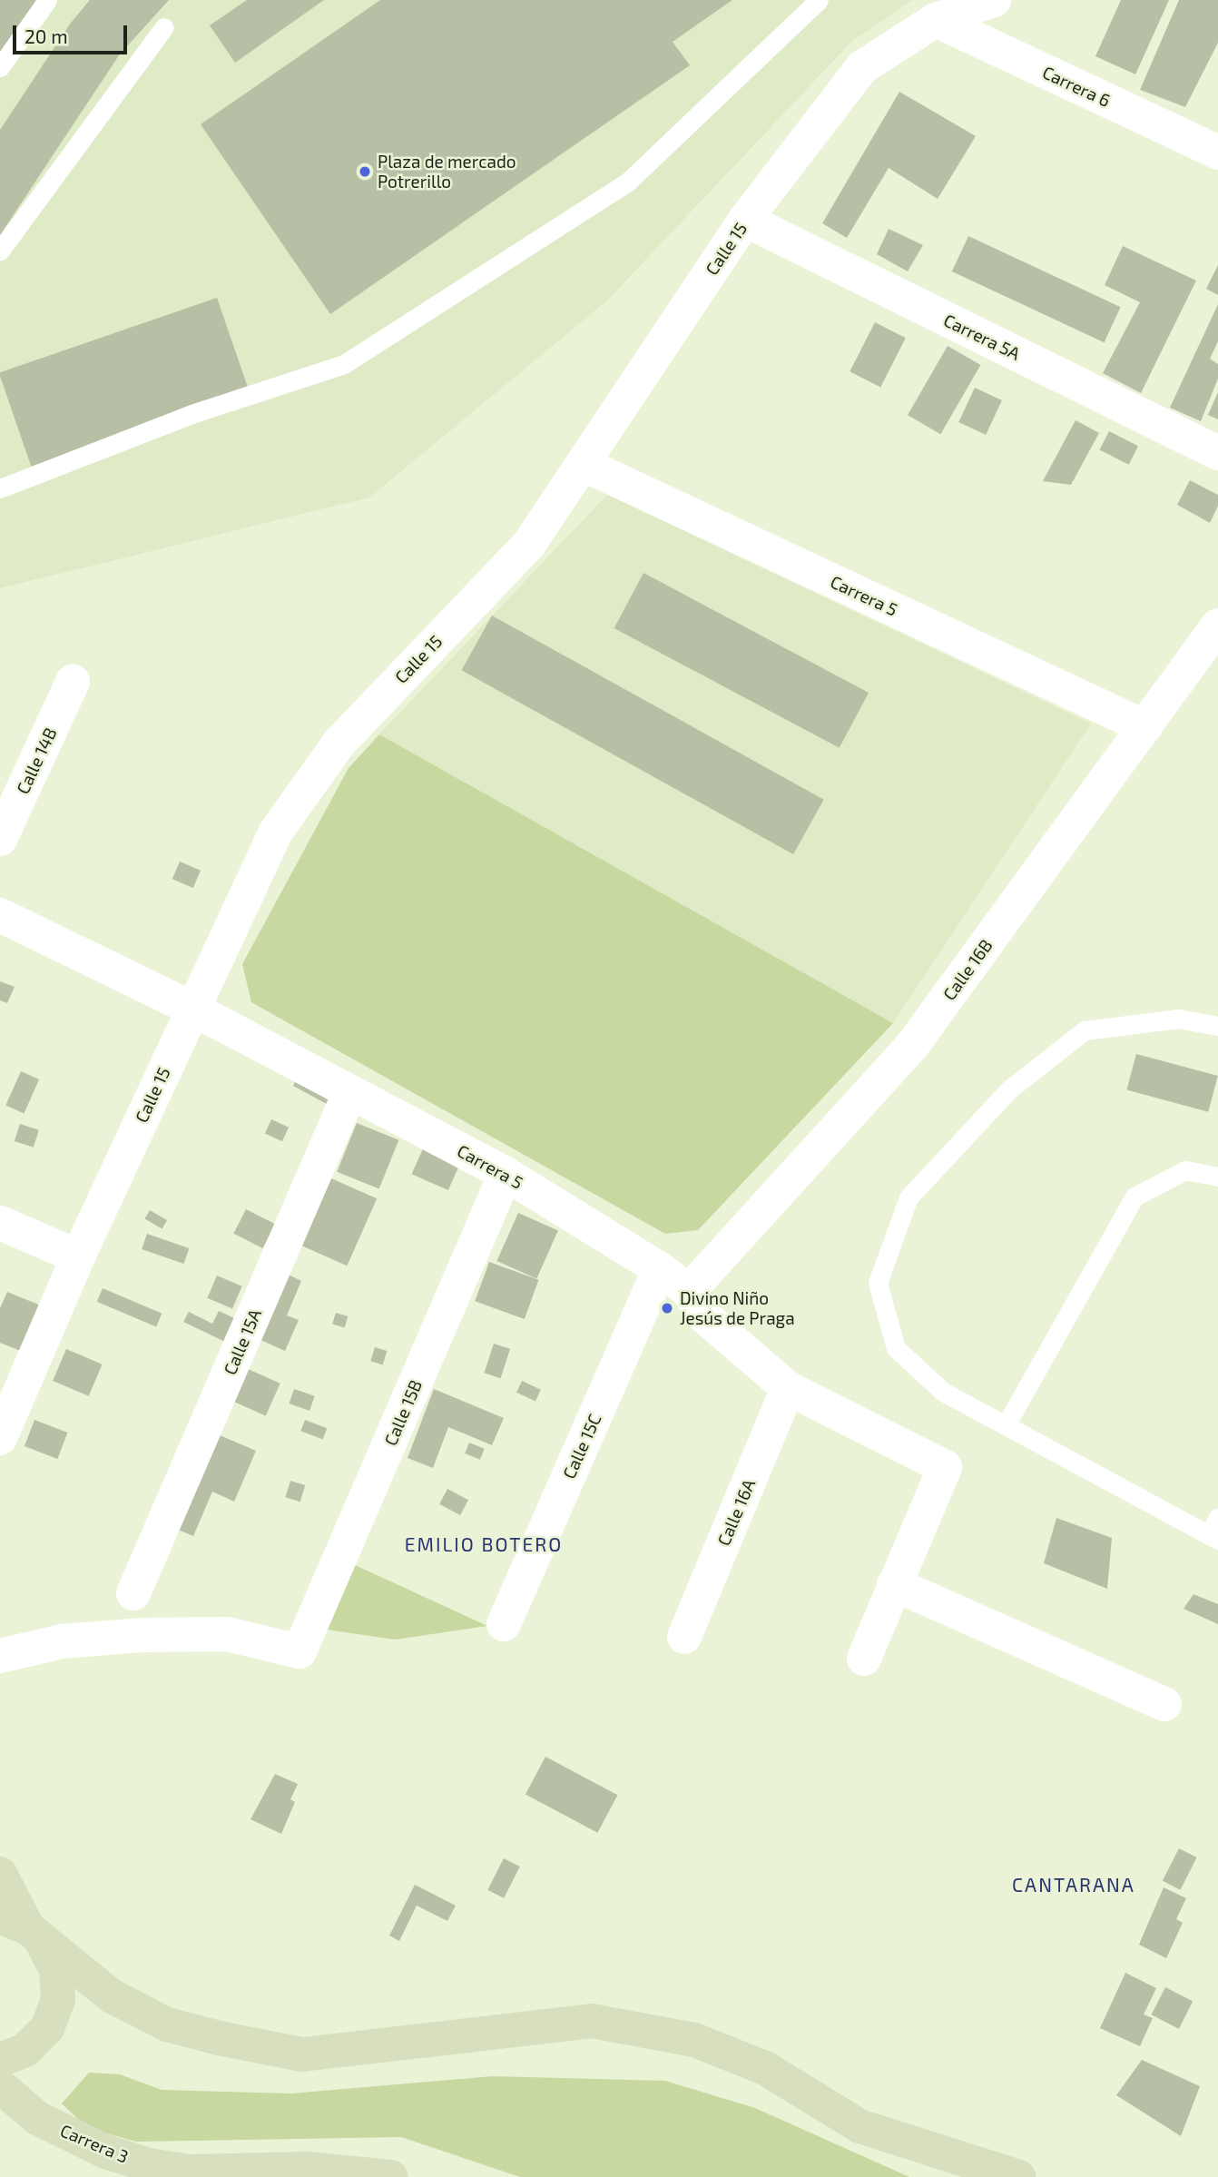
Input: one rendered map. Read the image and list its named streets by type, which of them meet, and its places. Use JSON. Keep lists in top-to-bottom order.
{
  "streets": {
    "street": [
      "Carrera 6",
      "Calle 15",
      "Carrera 5A",
      "Carrera 5",
      "Calle 14B",
      "Calle 16B",
      "Calle 15A",
      "Calle 15B",
      "Calle 15C",
      "Calle 16A",
      "Carrera 3"
    ]
  },
  "crossings": [
    ["Carrera 6", "Calle 15"],
    ["Calle 15", "Carrera 5A"],
    ["Calle 15", "Carrera 5"],
    ["Carrera 5", "Calle 16B"],
    ["Carrera 5", "Calle 15A"],
    ["Carrera 5", "Calle 15B"],
    ["Carrera 5", "Calle 15C"],
    ["Carrera 5", "Calle 16A"]
  ],
  "districts": ["EMILIO BOTERO", "CANTARANA"],
  "places": ["Plaza de mercado Potrerillo", "Divino Niño Jesús de Praga"],
  "scale_bar": "20 m"
}
